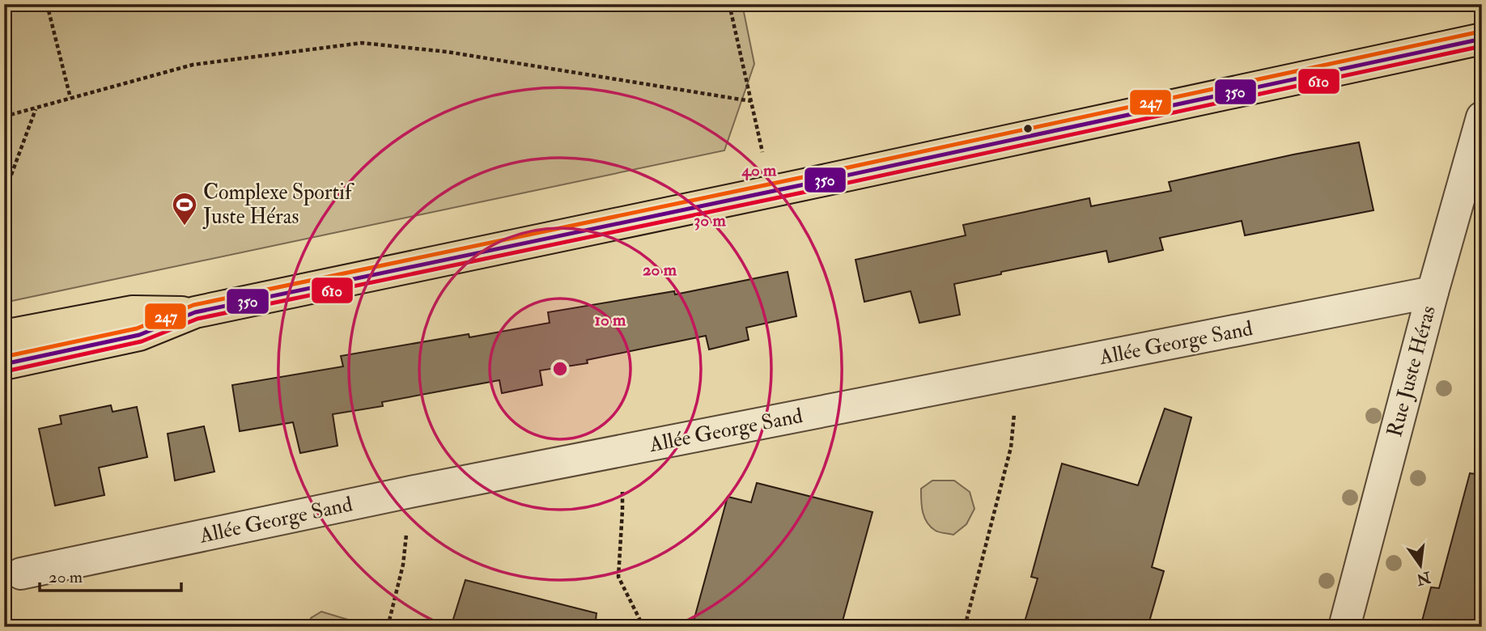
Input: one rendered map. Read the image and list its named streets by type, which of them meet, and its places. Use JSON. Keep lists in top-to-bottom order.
{
  "streets": {
    "street": ["Allée George Sand", "Rue Juste Héras"]
  },
  "crossings": [
    ["Allée George Sand", "Rue Juste Héras"]
  ],
  "places": {
    "sports": ["Complexe Sportif Juste Héras"]
  },
  "lines": ["transit line 247", "transit line 350", "transit line 610"],
  "scale_bar": "20 m",
  "north": "bottom",
  "rings": [
    "40 m",
    "30 m",
    "20 m",
    "10 m"
  ]
}
